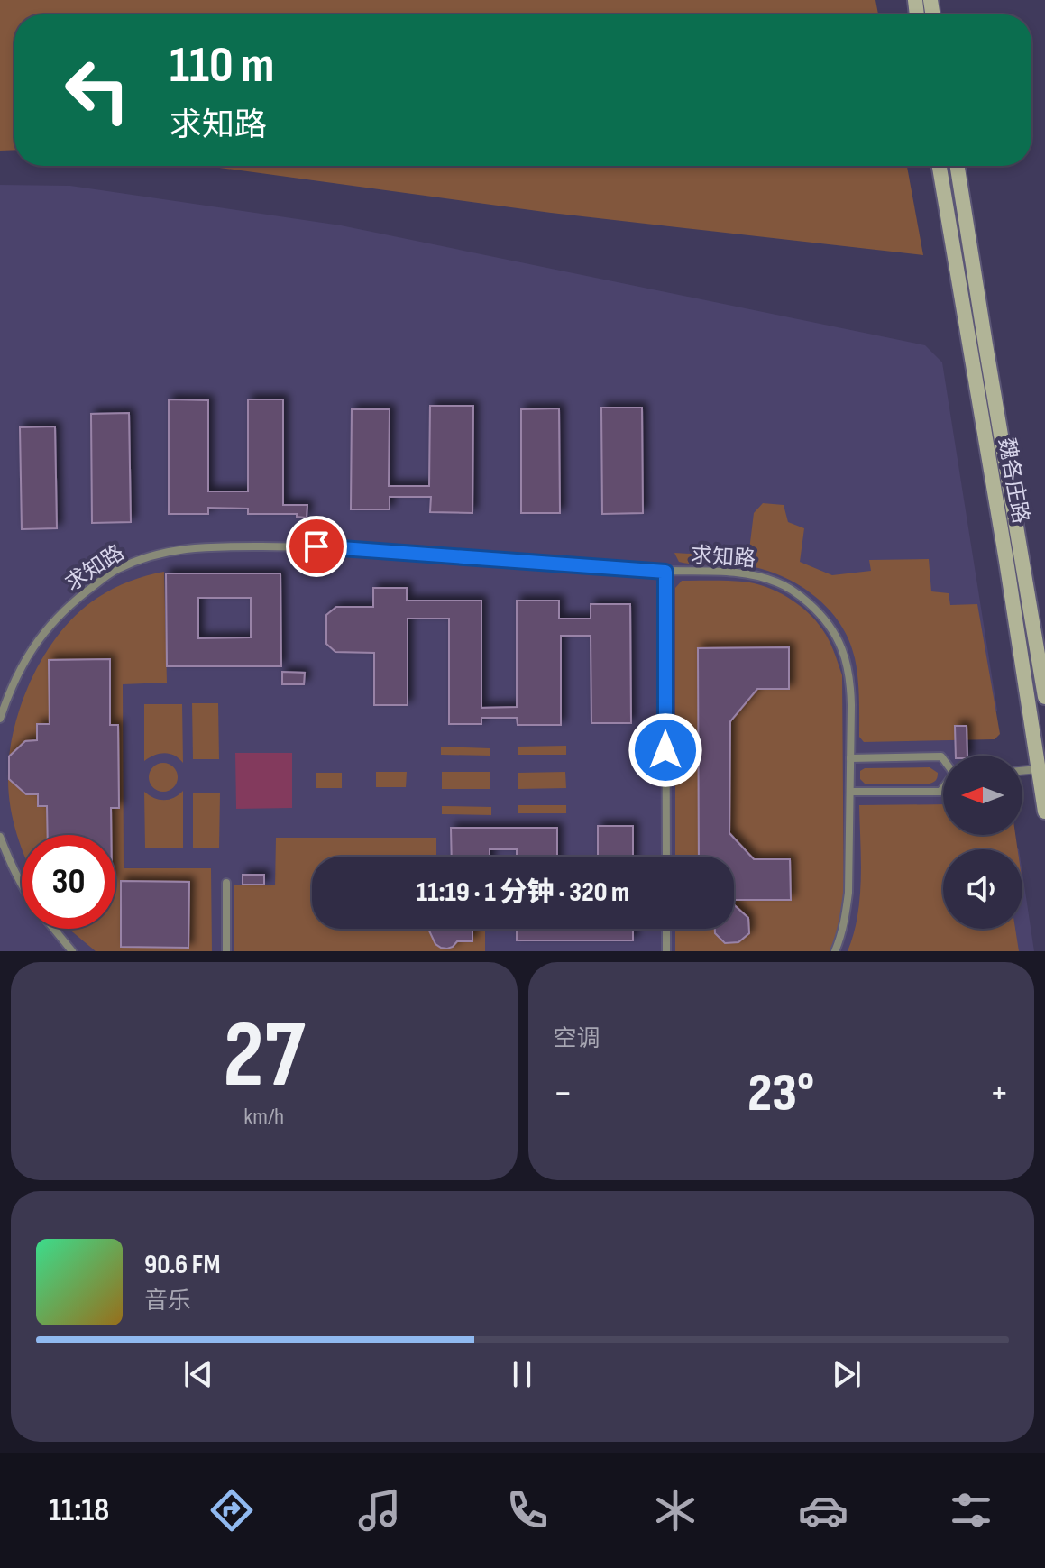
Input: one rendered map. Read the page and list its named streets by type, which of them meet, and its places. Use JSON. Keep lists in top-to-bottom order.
{
  "streets": {
    "main road": ["魏各庄路"],
    "street": ["求知路"]
  },
  "north": "left",
  "page": {
    "turn": ["110 m", "求知路"],
    "limit": "30",
    "trip": "11:19 · 1 分钟 · 320 m",
    "tile": [
      ["27", "km/h"],
      "空调"
    ],
    "heat": ["−", "23°", "+"],
    "song": ["90.6 FM", "音乐"],
    "tabs": "11:18"
  }
}
